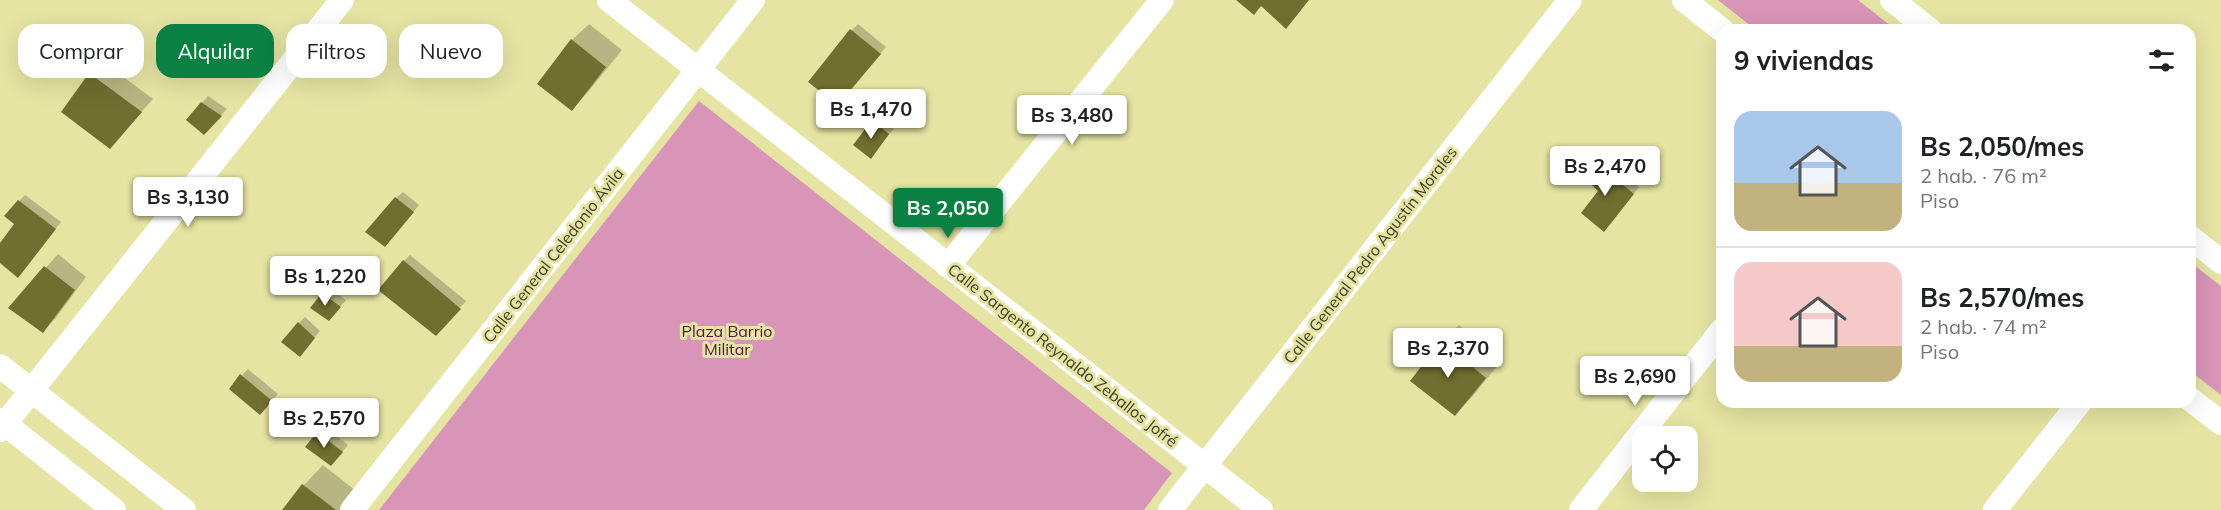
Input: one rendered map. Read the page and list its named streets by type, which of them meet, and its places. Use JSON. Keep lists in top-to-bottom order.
{
  "streets": {
    "street": ["Calle General Celedonio Ávila", "Calle General Pedro Agustín Morales", "Calle Sargento Reynaldo Zeballos Jofré"]
  },
  "crossings": [
    ["Calle General Celedonio Ávila", "Calle Sargento Reynaldo Zeballos Jofré"],
    ["Calle General Pedro Agustín Morales", "Calle Sargento Reynaldo Zeballos Jofré"]
  ],
  "parks": ["Plaza Barrio Militar"],
  "page": {
    "chip": [
      "Comprar",
      "Alquilar",
      "Filtros",
      "Nuevo"
    ],
    "heading": "9 viviendas",
    "price": [
      "Bs 1,470",
      "Bs 3,480",
      "Bs 2,470",
      "Bs 3,130",
      "Bs 2,050",
      "Bs 1,220",
      "Bs 2,370",
      "Bs 2,690",
      "Bs 2,570"
    ],
    "list": [
      {
        "name": "Bs 2,050/mes",
        "note": "2 hab. · 76 m² · Piso"
      },
      {
        "name": "Bs 2,570/mes",
        "note": "2 hab. · 74 m² · Piso"
      }
    ]
  }
}
